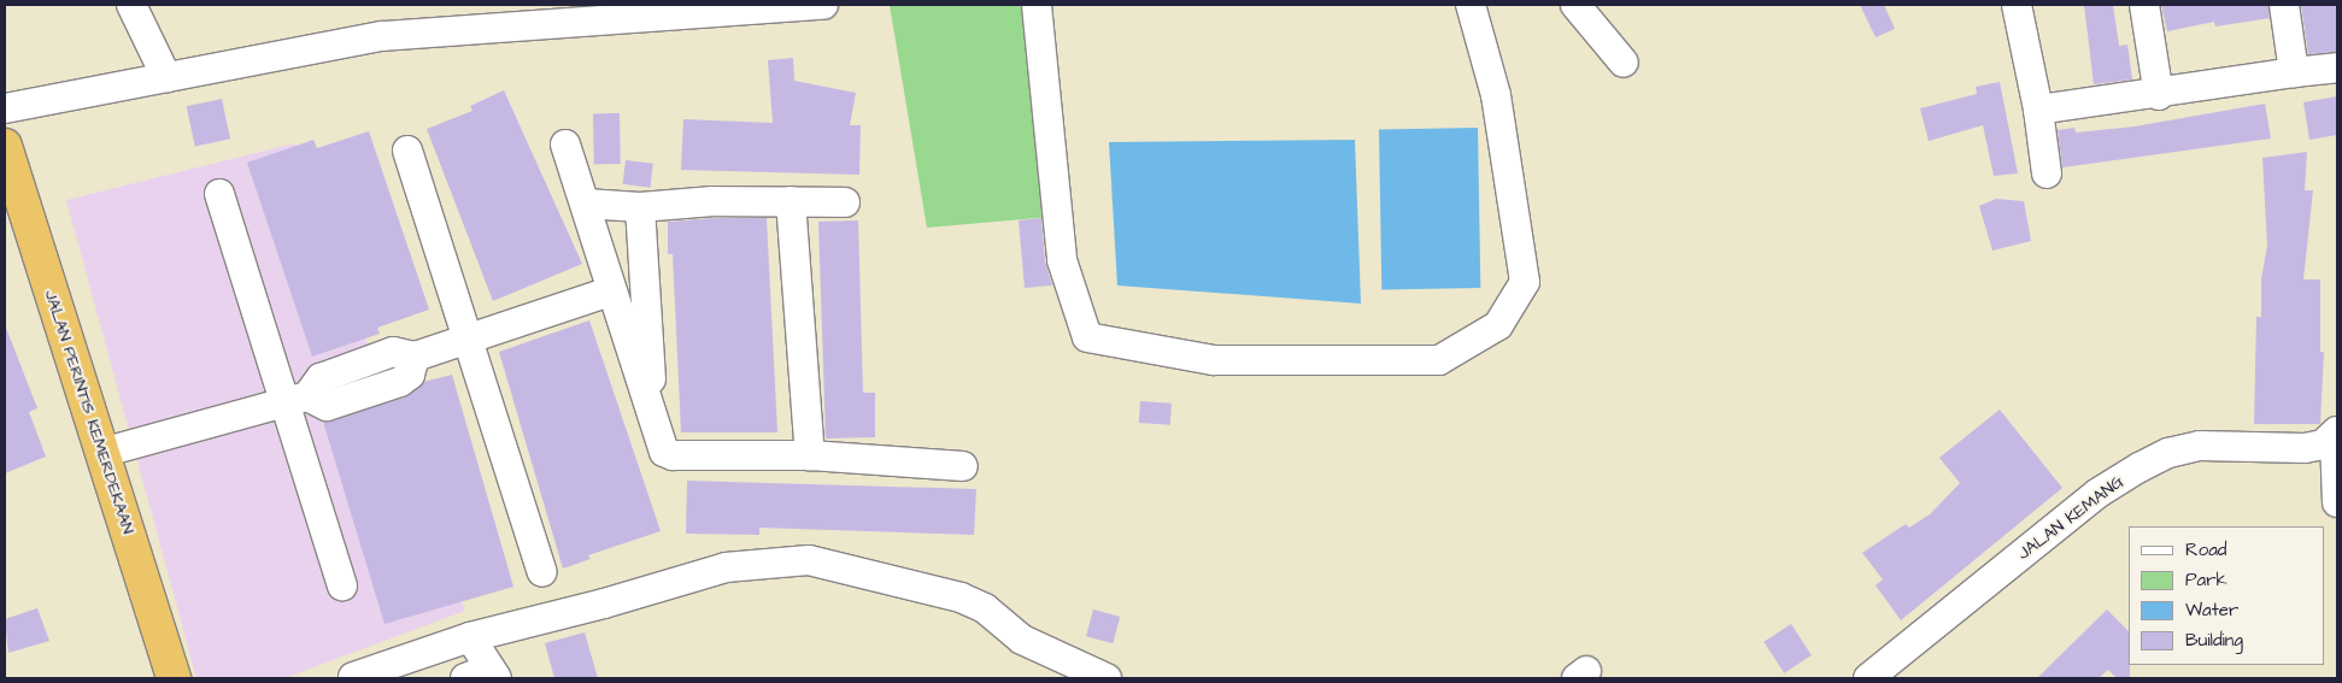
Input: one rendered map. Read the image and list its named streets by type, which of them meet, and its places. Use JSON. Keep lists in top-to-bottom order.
{
  "streets": {
    "highway": ["JALAN PERINTIS KEMERDEKAAN"],
    "street": ["JALAN KEMANG"]
  },
  "legend": [
    "Road",
    "Park",
    "Water",
    "Building"
  ]
}
